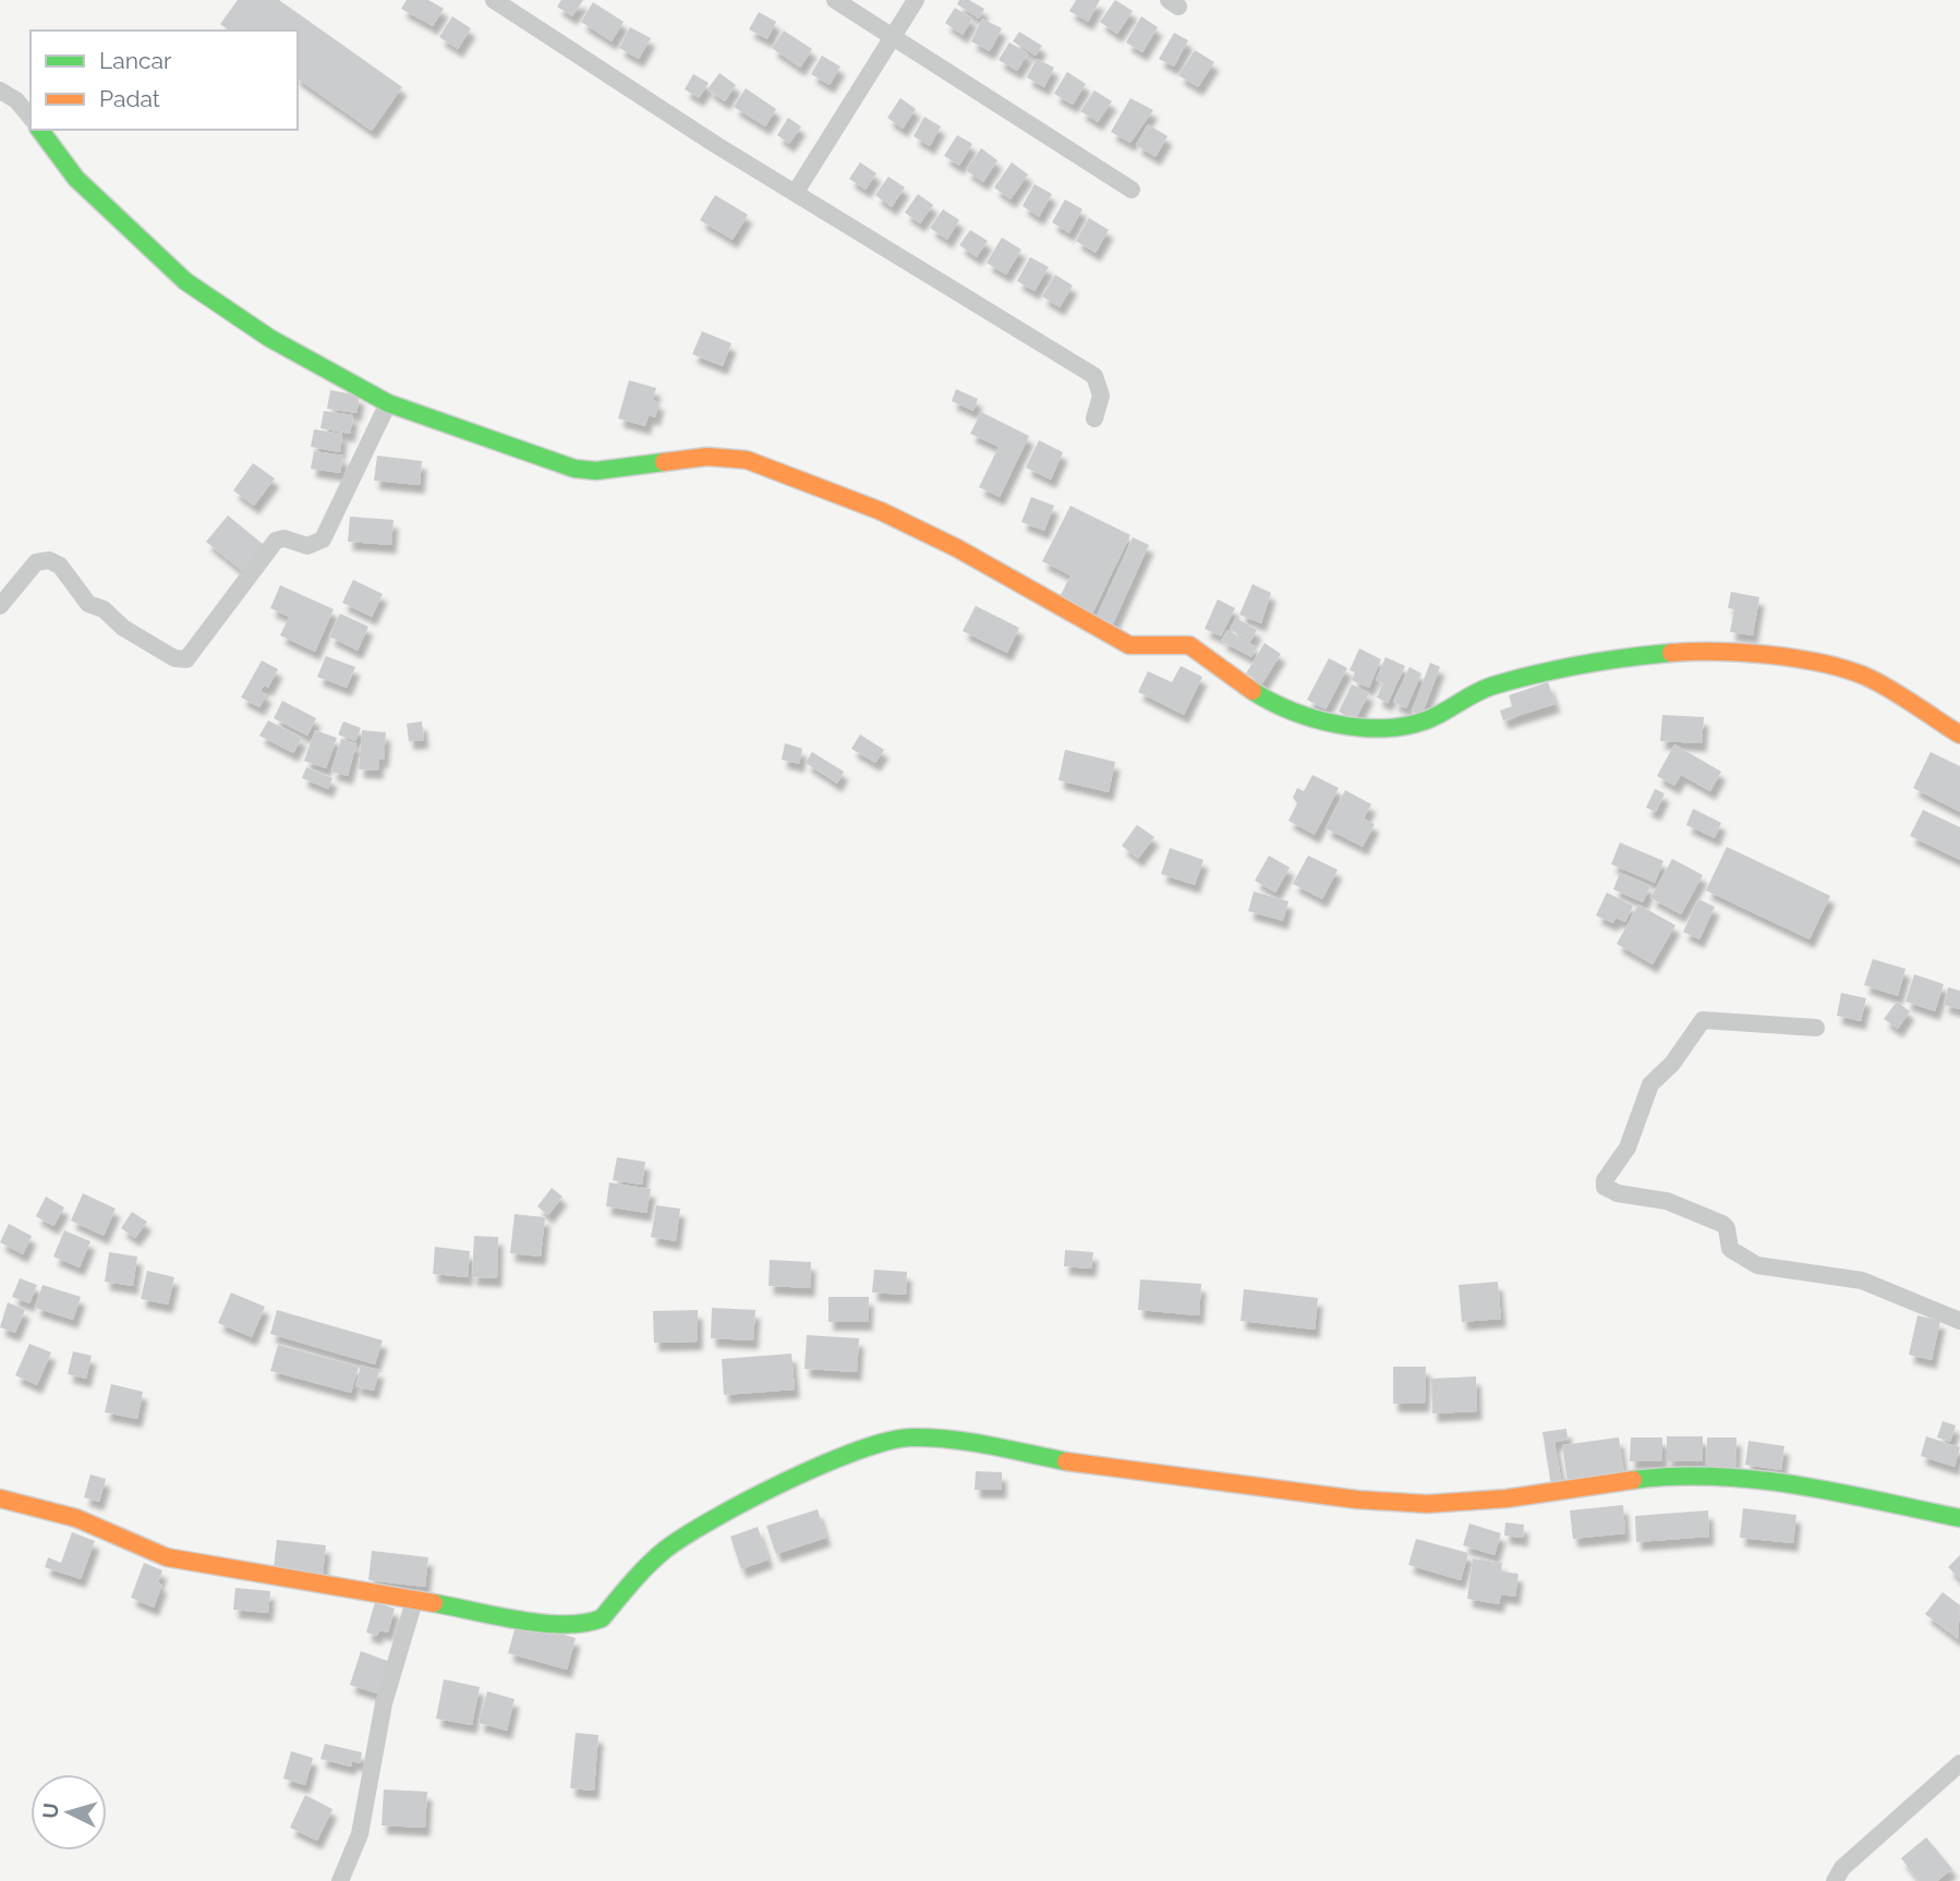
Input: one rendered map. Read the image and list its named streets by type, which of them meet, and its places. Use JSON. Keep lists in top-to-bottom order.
{
  "legend": ["Lancar", "Padat"],
  "north": "left"
}
